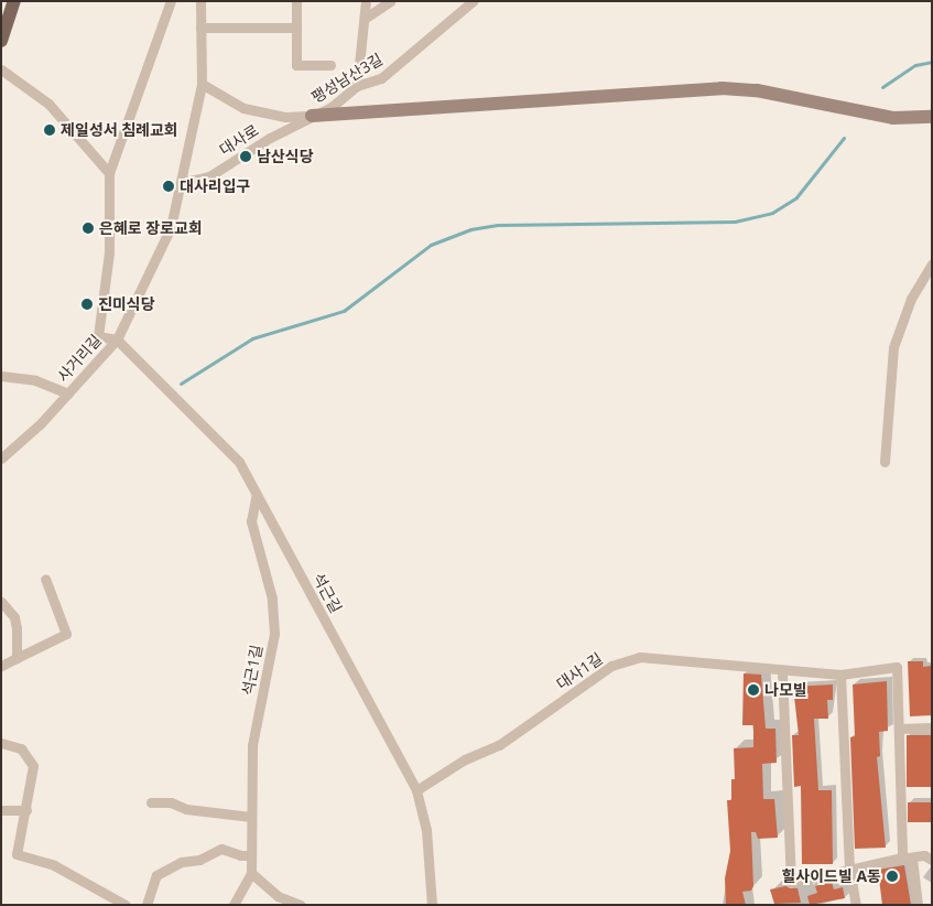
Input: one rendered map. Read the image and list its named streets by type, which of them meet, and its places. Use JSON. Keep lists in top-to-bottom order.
{
  "streets": {
    "street": [
      "팽성남산3길",
      "대사로",
      "사거리길",
      "석근길",
      "석근1길",
      "대사1길"
    ]
  },
  "crossings": [
    ["팽성남산3길", "대사로"],
    ["대사로", "사거리길"],
    ["사거리길", "석근길"],
    ["석근길", "석근1길"],
    ["석근길", "대사1길"]
  ],
  "places": [
    "제일성서 침례교회",
    "남산식당",
    "대사리입구",
    "은혜로 장로교회",
    "진미식당",
    "나모빌",
    "힐사이드빌 A동"
  ]
}
